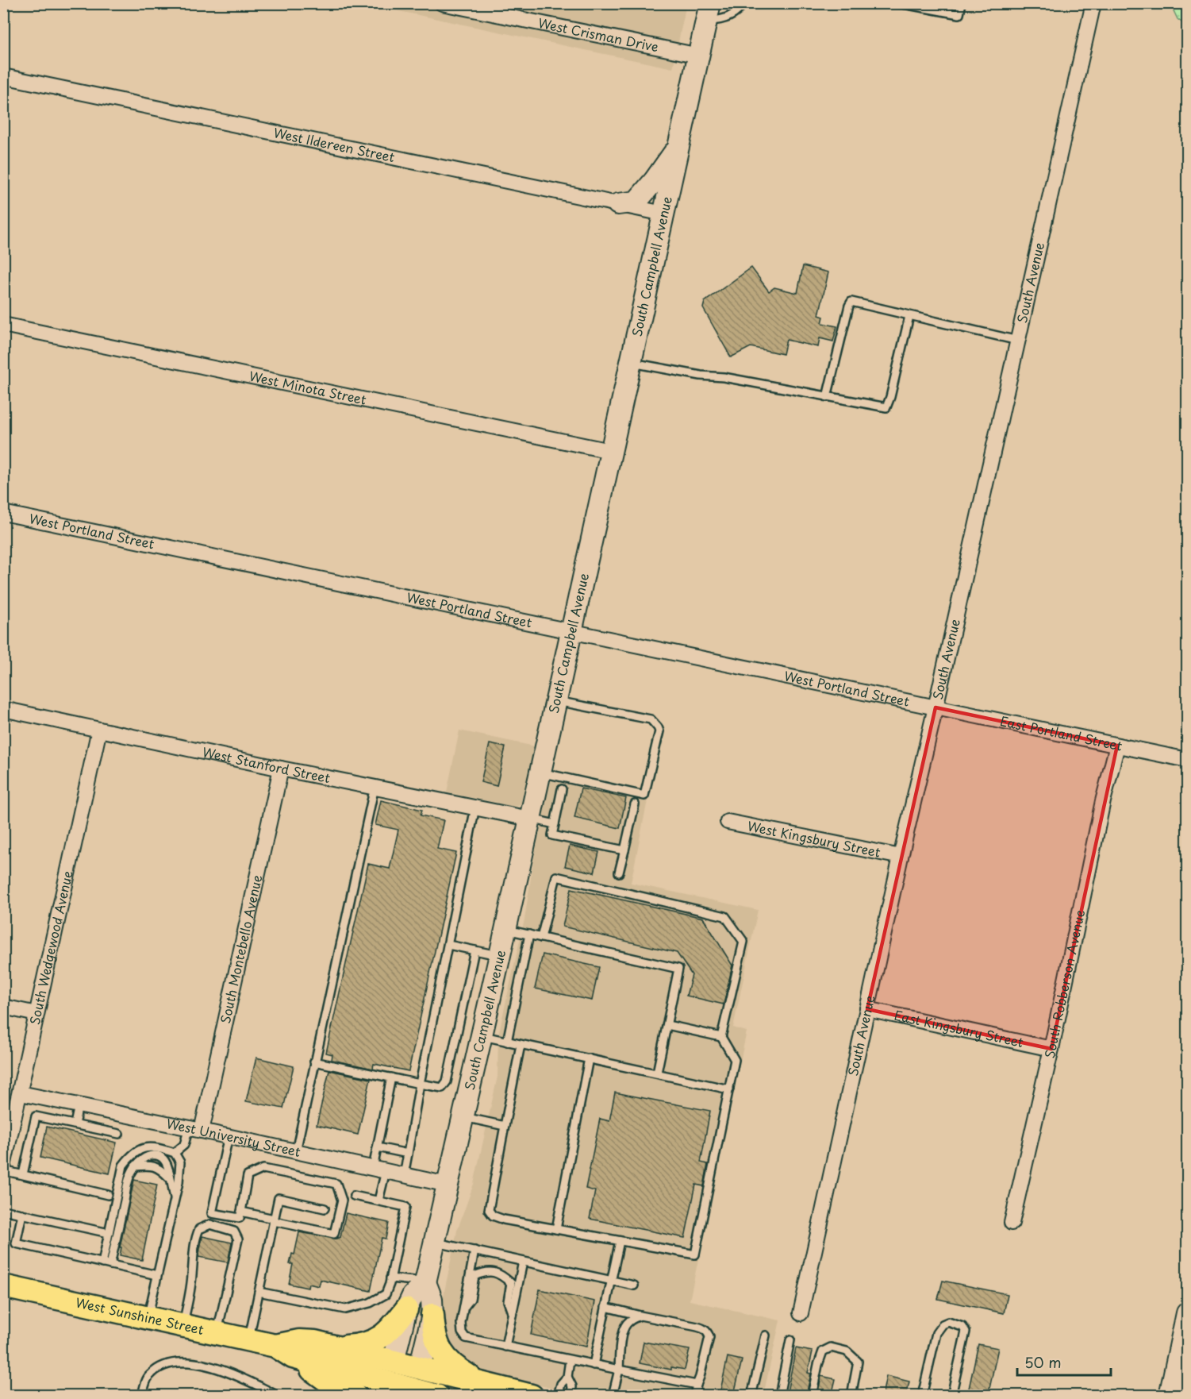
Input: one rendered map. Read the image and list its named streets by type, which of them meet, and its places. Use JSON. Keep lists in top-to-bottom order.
{
  "streets": {
    "main road": ["South Campbell Avenue", "West Sunshine Street"],
    "street": [
      "West Crisman Drive",
      "West Ildereen Street",
      "South Avenue",
      "West Minota Street",
      "West Portland Street",
      "East Portland Street",
      "West Stanford Street",
      "West Kingsbury Street",
      "South Wedgewood Avenue",
      "South Montebello Avenue",
      "South Robberson Avenue",
      "East Kingsbury Street",
      "West University Street"
    ]
  },
  "crossings": [
    ["West Crisman Drive", "South Campbell Avenue"],
    ["West Ildereen Street", "South Campbell Avenue"],
    ["South Campbell Avenue", "West Minota Street"],
    ["South Campbell Avenue", "West Portland Street"],
    ["South Campbell Avenue", "West Stanford Street"],
    ["South Campbell Avenue", "West University Street"],
    ["South Campbell Avenue", "West Sunshine Street"],
    ["South Avenue", "West Portland Street"],
    ["South Avenue", "East Portland Street"],
    ["South Avenue", "West Kingsbury Street"],
    ["South Avenue", "East Kingsbury Street"],
    ["West Portland Street", "East Portland Street"],
    ["East Portland Street", "South Robberson Avenue"],
    ["West Stanford Street", "South Wedgewood Avenue"],
    ["West Stanford Street", "South Montebello Avenue"],
    ["South Wedgewood Avenue", "West University Street"],
    ["South Montebello Avenue", "West University Street"],
    ["South Robberson Avenue", "East Kingsbury Street"]
  ],
  "scale_bar": "50 m"
}
